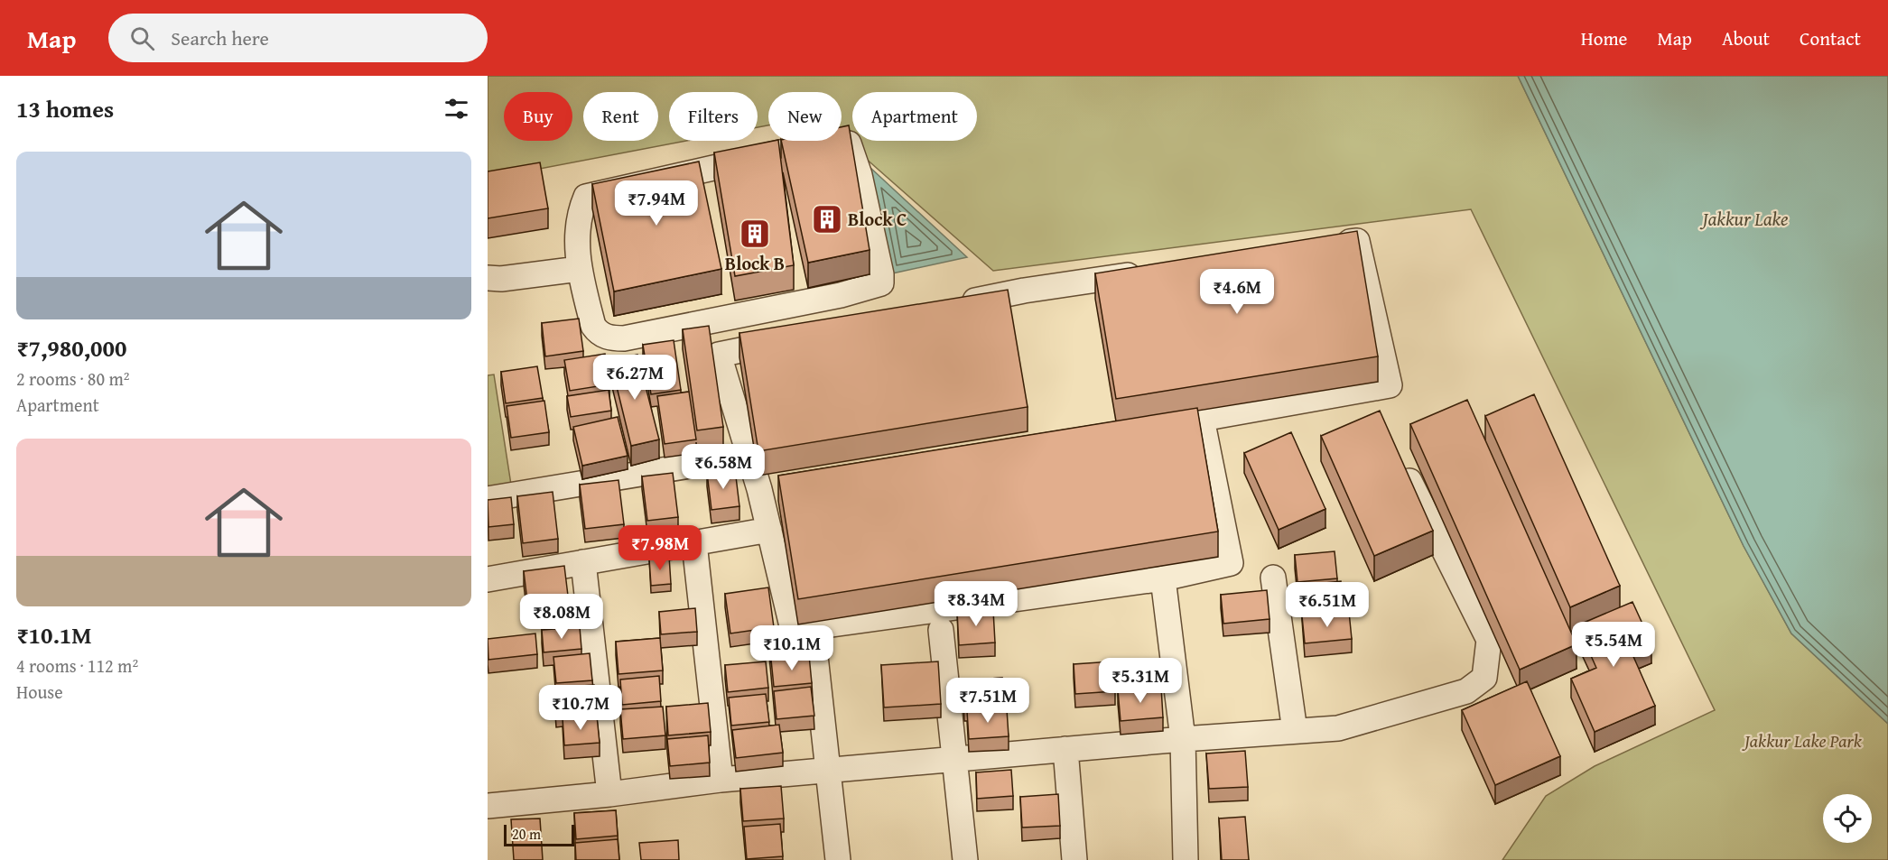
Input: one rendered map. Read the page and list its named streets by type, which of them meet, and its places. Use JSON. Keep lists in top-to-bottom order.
{
  "water": ["Jakkur Lake"],
  "parks": ["Jakkur Lake Park"],
  "places": {
    "building": ["Block C", "Block B"]
  },
  "scale_bar": "20 m",
  "page": {
    "header": "Map",
    "search": "Search here",
    "nav": [
      "Home",
      "Map",
      "About",
      "Contact"
    ],
    "heading": "13 homes",
    "chip": [
      "Buy",
      "Rent",
      "Filters",
      "New",
      "Apartment"
    ],
    "list": [
      {
        "name": "₹7,980,000",
        "note": "2 rooms · 80 m² · Apartment"
      },
      {
        "name": "₹10.1M",
        "note": "4 rooms · 112 m² · House"
      }
    ],
    "price": [
      "₹7.94M",
      "₹4.6M",
      "₹6.27M",
      "₹6.58M",
      "₹7.98M",
      "₹8.34M",
      "₹6.51M",
      "₹8.08M",
      "₹5.54M",
      "₹10.1M",
      "₹5.31M",
      "₹7.51M",
      "₹10.7M"
    ],
    "scale": "20 m"
  }
}
